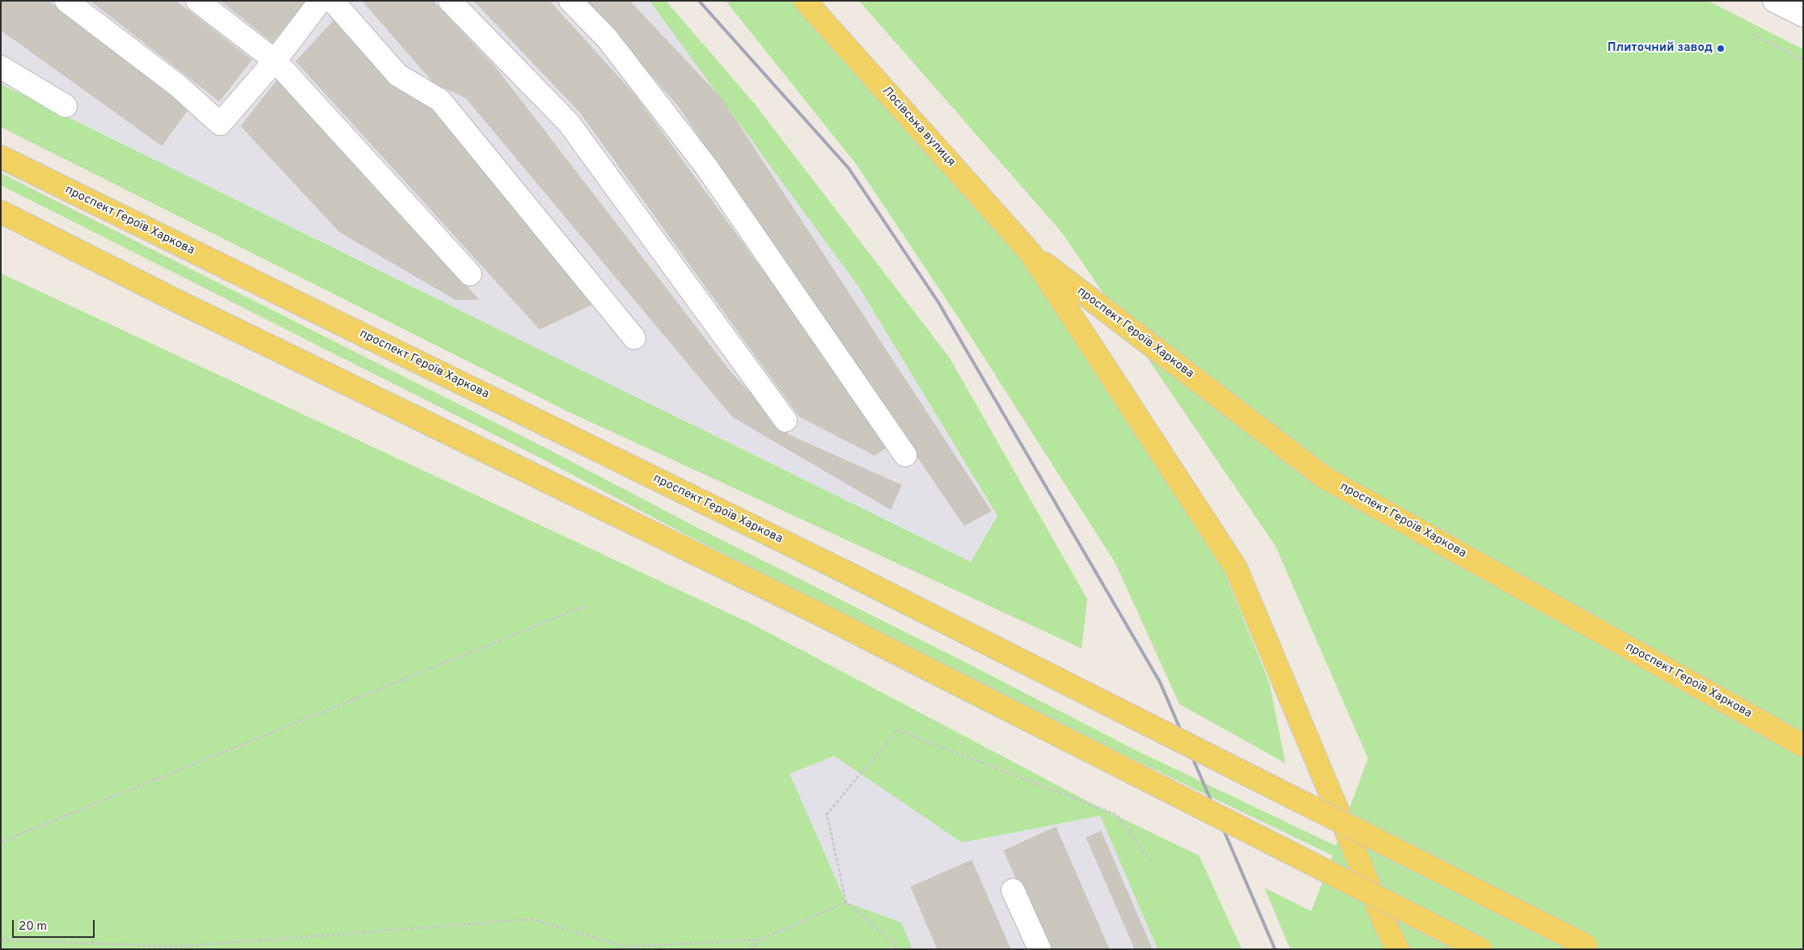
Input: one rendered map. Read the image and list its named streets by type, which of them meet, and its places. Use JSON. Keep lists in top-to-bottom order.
{
  "streets": {
    "main road": ["Лосівська вулиця", "проспект Героїв Харкова"]
  },
  "crossings": [
    ["Лосівська вулиця", "проспект Героїв Харкова"]
  ],
  "places": ["Плиточний завод"],
  "scale_bar": "20 m"
}
